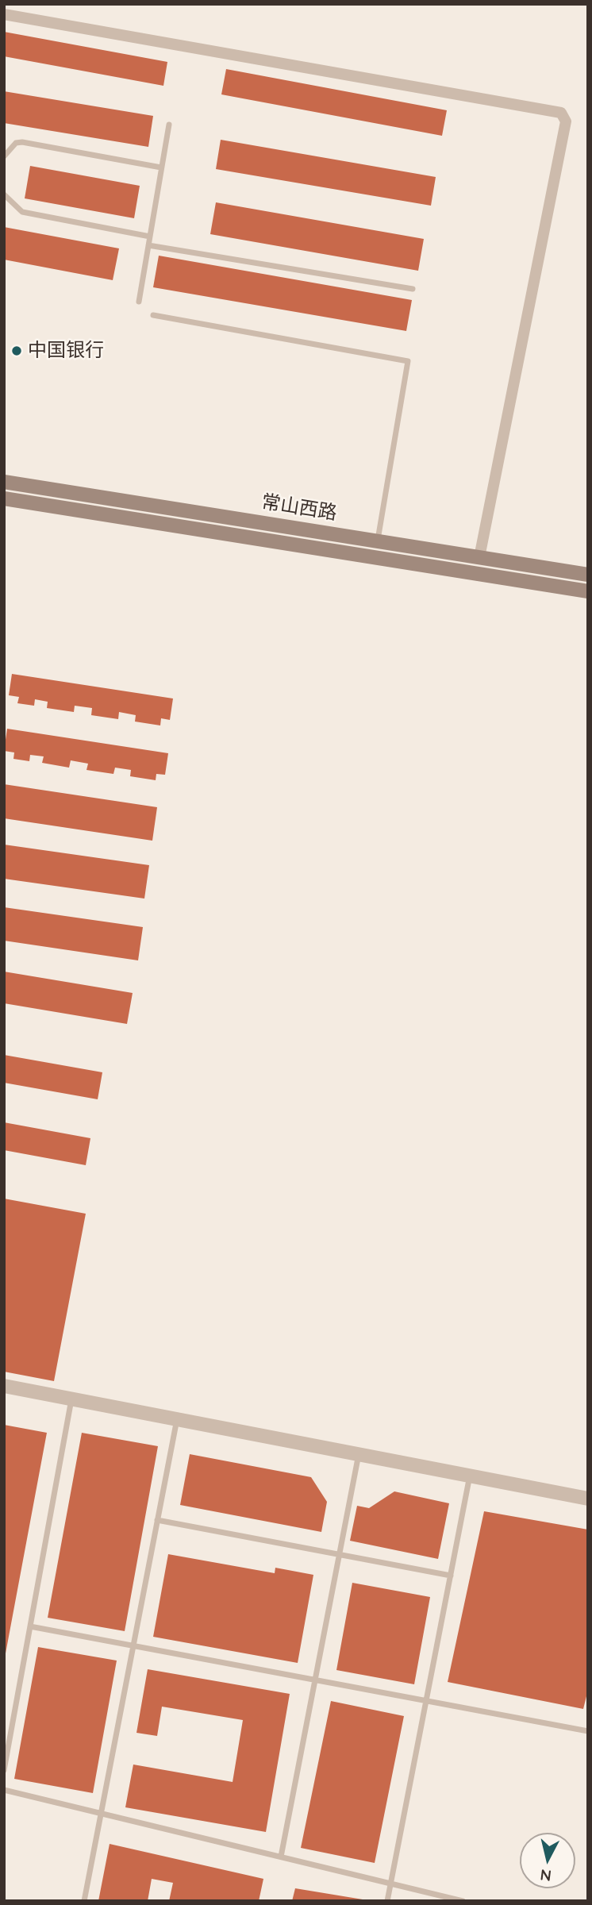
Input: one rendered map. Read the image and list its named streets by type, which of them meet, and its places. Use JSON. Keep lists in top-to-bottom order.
{
  "streets": {
    "main road": ["常山西路"]
  },
  "places": ["中国银行"],
  "north": "bottom"
}
